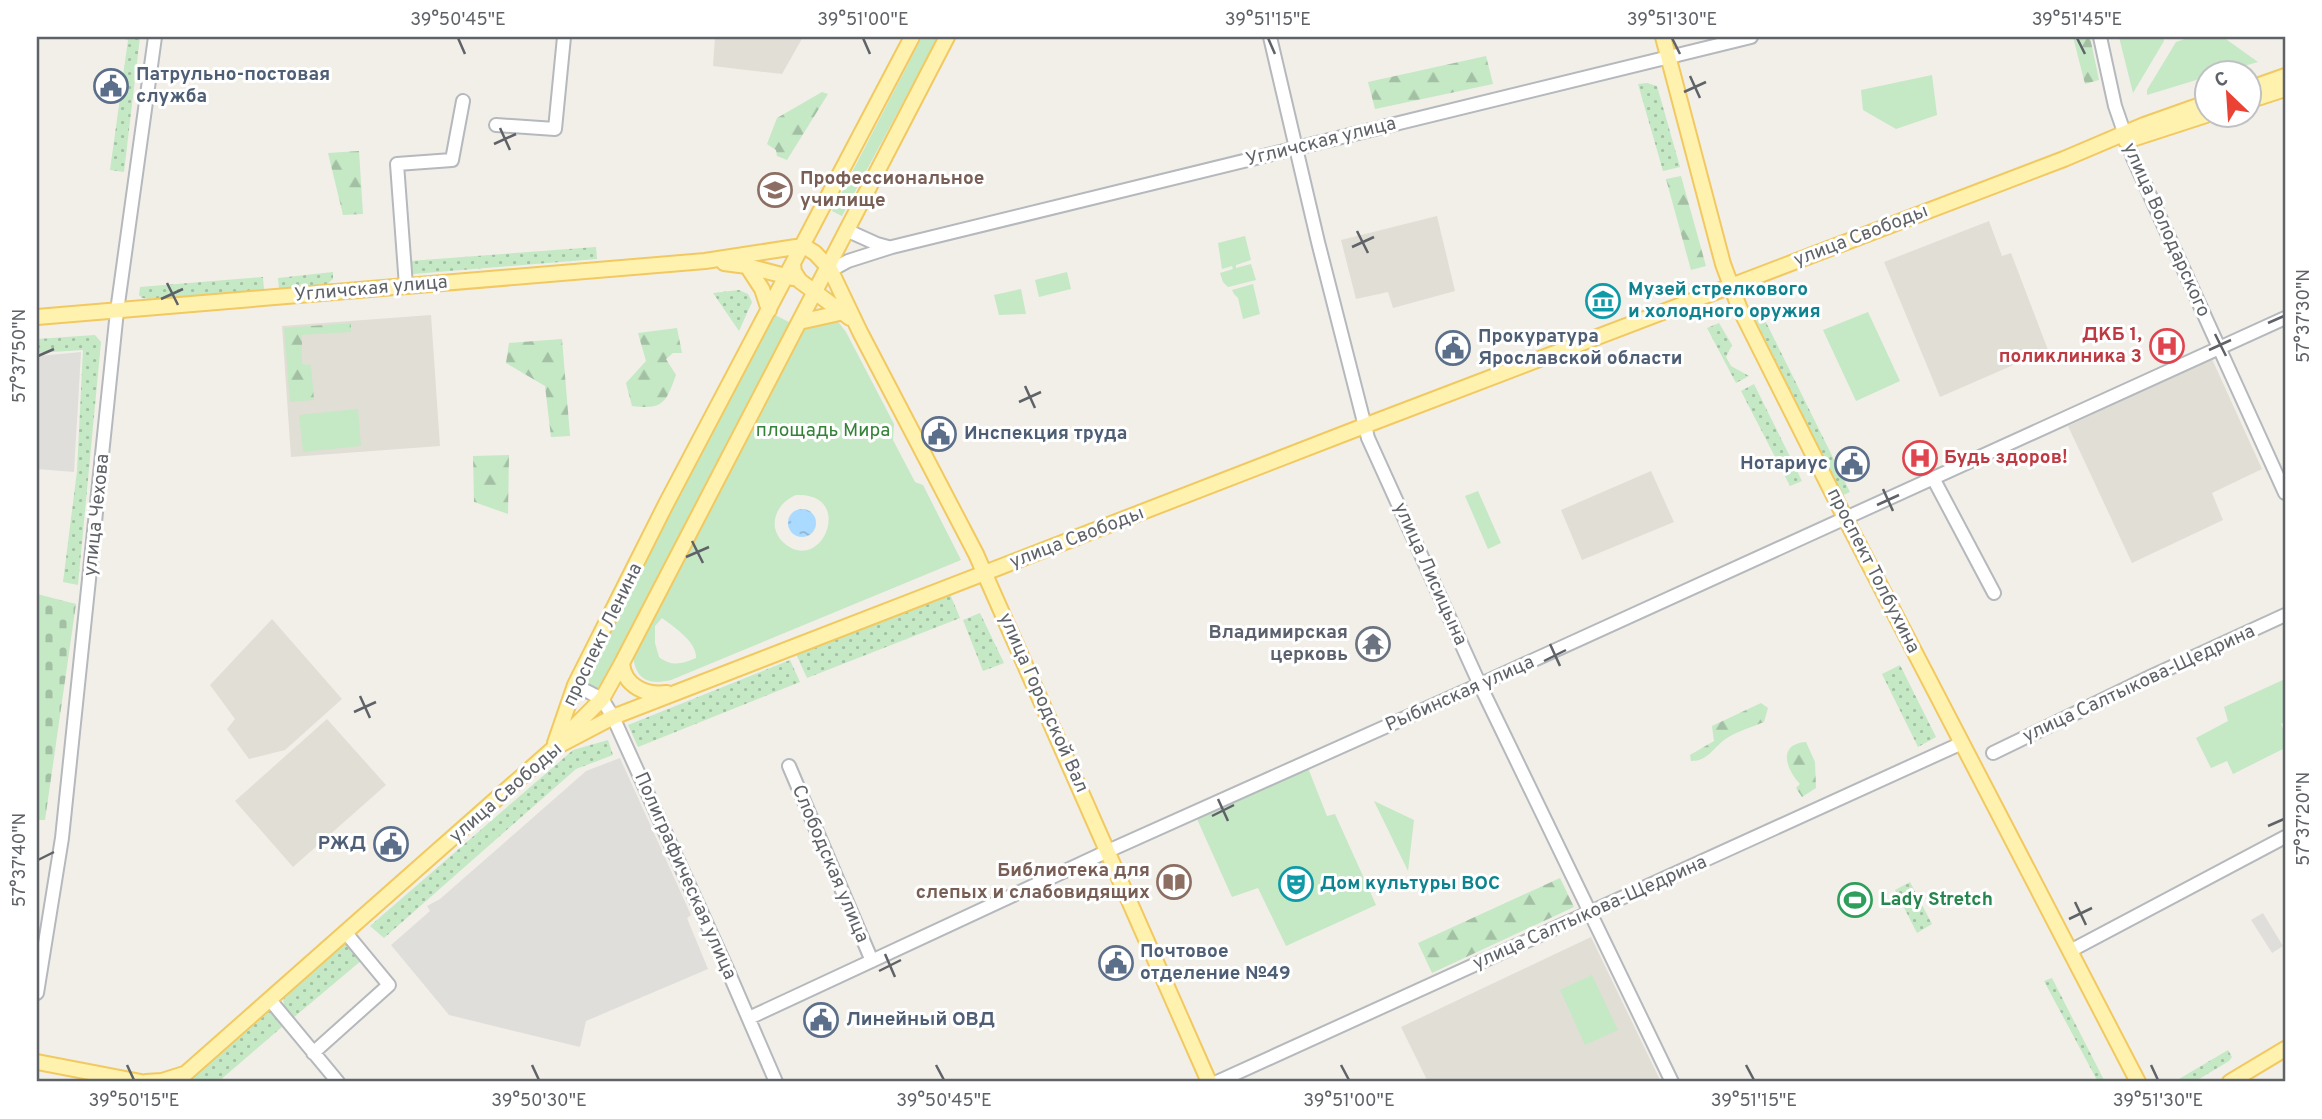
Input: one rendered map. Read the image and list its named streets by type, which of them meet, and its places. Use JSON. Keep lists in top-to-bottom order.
{
  "streets": {
    "main road": [
      "Угличская улица",
      "улица Свободы",
      "проспект Толбухина",
      "проспект Ленина",
      "улица Городской Вал"
    ],
    "street": [
      "улица Володарского",
      "улица Чехова",
      "улица Лисицына",
      "улица Салтыкова-Щедрина",
      "Рыбинская улица",
      "Слободская улица",
      "Полиграфическая улица"
    ]
  },
  "crossings": [
    ["Угличская улица", "улица Чехова"],
    ["Угличская улица", "проспект Толбухина"],
    ["Угличская улица", "улица Лисицына"],
    ["Угличская улица", "проспект Ленина"],
    ["Угличская улица", "улица Городской Вал"],
    ["улица Володарского", "улица Свободы"],
    ["улица Володарского", "Рыбинская улица"],
    ["улица Свободы", "проспект Толбухина"],
    ["улица Свободы", "улица Лисицына"],
    ["улица Свободы", "проспект Ленина"],
    ["улица Свободы", "улица Городской Вал"],
    ["улица Свободы", "Полиграфическая улица"],
    ["проспект Толбухина", "улица Салтыкова-Щедрина"],
    ["проспект Толбухина", "Рыбинская улица"],
    ["улица Лисицына", "улица Салтыкова-Щедрина"],
    ["улица Лисицына", "Рыбинская улица"],
    ["проспект Ленина", "улица Городской Вал"],
    ["проспект Ленина", "Полиграфическая улица"],
    ["Рыбинская улица", "улица Городской Вал"],
    ["Рыбинская улица", "Слободская улица"],
    ["Рыбинская улица", "Полиграфическая улица"]
  ],
  "parks": ["площадь Мира"],
  "places": {
    "public building": [
      "Патрульно-постовая служба",
      "Прокуратура Ярославской области",
      "Инспекция труда",
      "Нотариус",
      "РЖД",
      "Почтовое отделение №49",
      "Линейный ОВД"
    ],
    "school or university": ["Профессиональное училище"],
    "museum": ["Музей стрелкового и холодного оружия"],
    "hospital": ["ДКБ 1, поликлиника 3", "Будь здоров!"],
    "temple": ["Владимирская церковь"],
    "library": ["Библиотека для слепых и слабовидящих"],
    "theatre": ["Дом культуры ВОС"],
    "sports": ["Lady Stretch"]
  },
  "north": "top left",
  "coordinates": [
    "39°50'45\"E",
    "39°51'00\"E",
    "39°51'15\"E",
    "39°51'30\"E",
    "39°51'45\"E",
    "57°37'30\"N",
    "57°37'50\"N",
    "57°37'20\"N",
    "57°37'40\"N",
    "39°50'15\"E",
    "39°50'30\"E"
  ]
}
